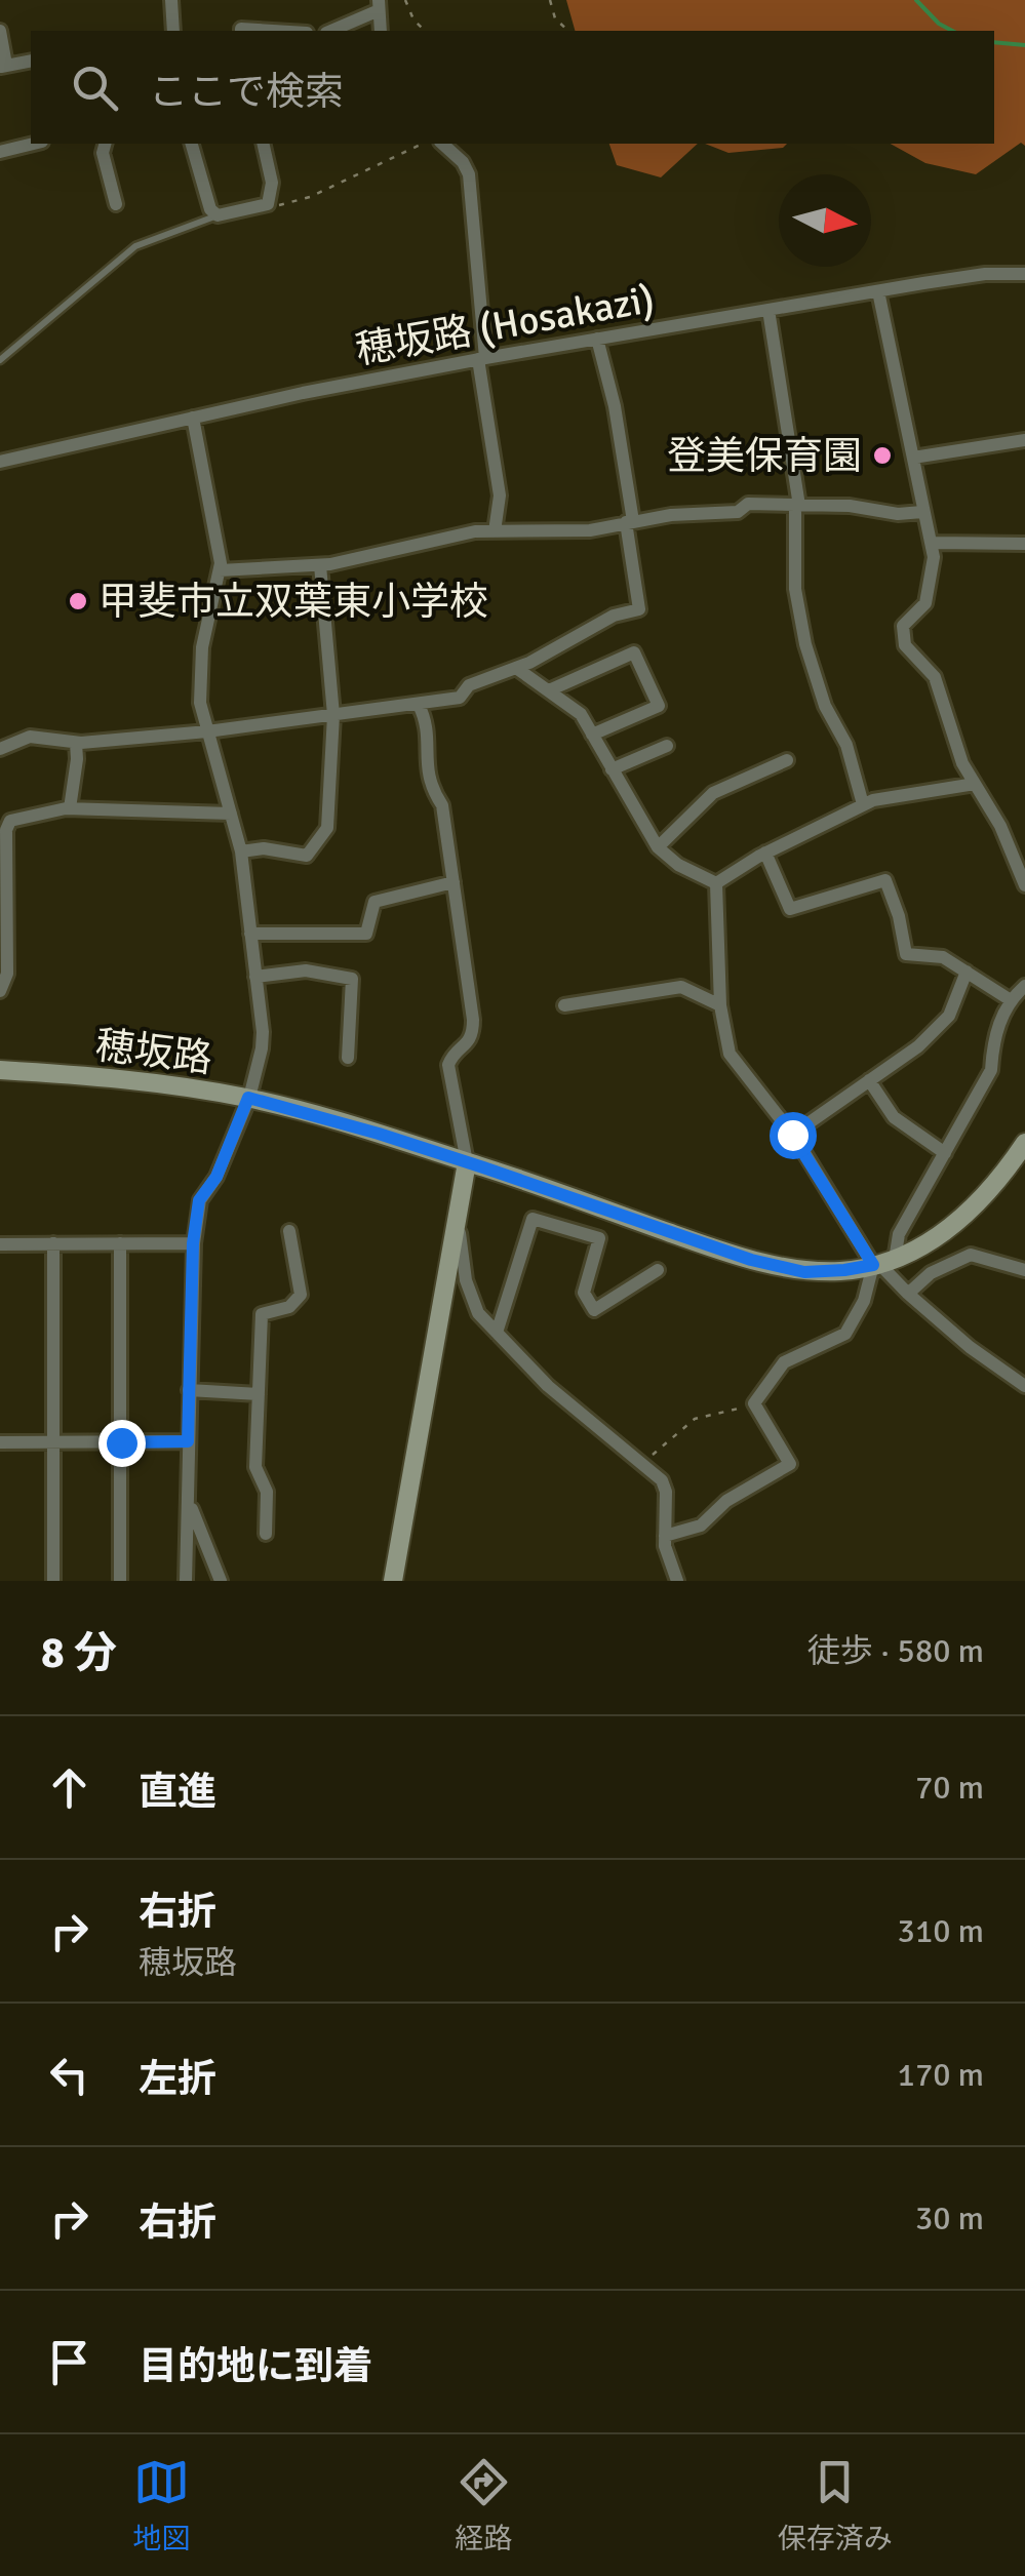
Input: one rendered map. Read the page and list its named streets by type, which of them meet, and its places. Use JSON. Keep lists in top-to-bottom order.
{
  "streets": {
    "main road": ["穂坂路"],
    "street": ["穂坂路 (Hosakazi)"]
  },
  "places": ["登美保育園", "甲斐市立双葉東小学校"],
  "north": "right",
  "page": {
    "search": "ここで検索",
    "heading": ["8 分", "徒歩 · 580 m"],
    "list": [
      ["直進", "70 m"],
      ["右折", "穂坂路", "310 m"],
      ["左折", "170 m"],
      ["右折", "30 m"],
      "目的地に到着"
    ],
    "nav": ["地図", "経路", "保存済み"]
  }
}
